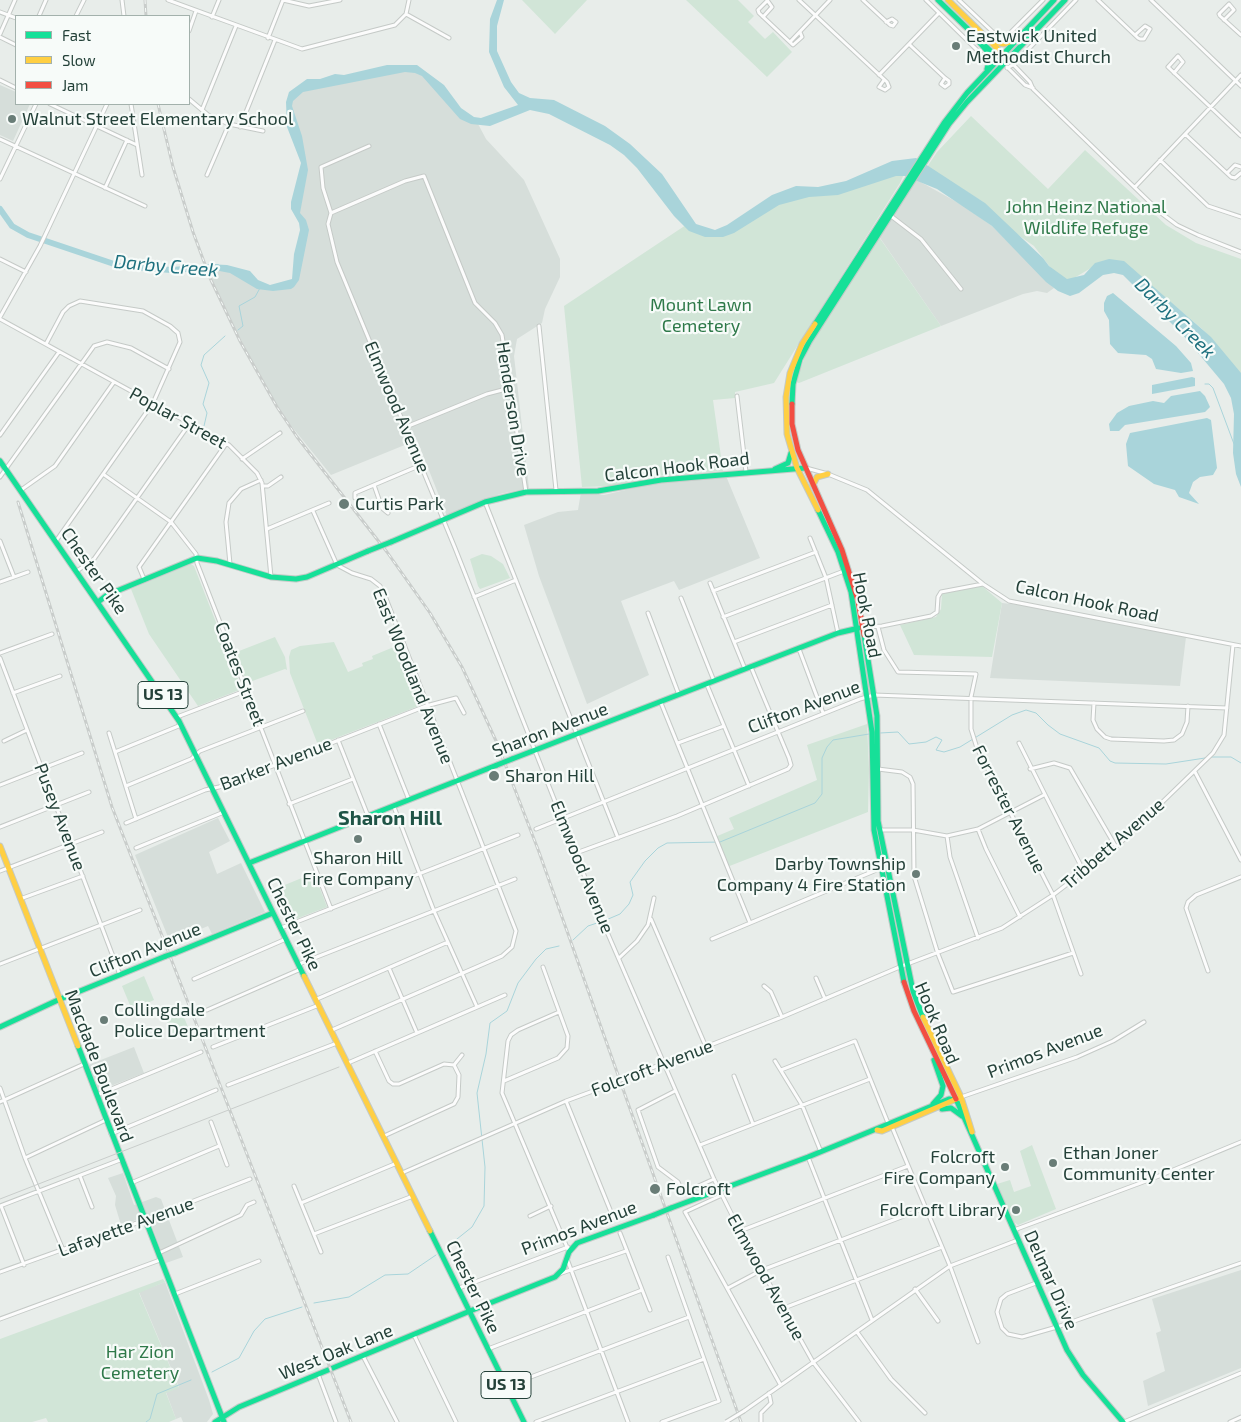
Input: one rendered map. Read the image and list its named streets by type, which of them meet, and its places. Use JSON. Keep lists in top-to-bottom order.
{
  "streets": {
    "main road": [
      "Calcon Hook Road",
      "Chester Pike",
      "Hook Road",
      "US 13",
      "Clifton Avenue",
      "Sharon Avenue",
      "Primos Avenue",
      "Macdade Boulevard",
      "Delmar Drive",
      "West Oak Lane"
    ],
    "street": [
      "Elmwood Avenue",
      "Henderson Drive",
      "Poplar Street",
      "Coates Street",
      "East Woodland Avenue",
      "Barker Avenue",
      "Forrester Avenue",
      "Pusey Avenue",
      "Tribbett Avenue",
      "Folcroft Avenue",
      "Lafayette Avenue"
    ]
  },
  "crossings": [
    ["Elmwood Avenue", "Henderson Drive"],
    ["Elmwood Avenue", "Calcon Hook Road"],
    ["Elmwood Avenue", "Clifton Avenue"],
    ["Elmwood Avenue", "Sharon Avenue"],
    ["Elmwood Avenue", "Primos Avenue"],
    ["Elmwood Avenue", "Folcroft Avenue"],
    ["Henderson Drive", "Calcon Hook Road"],
    ["Poplar Street", "Calcon Hook Road"],
    ["Calcon Hook Road", "Hook Road"],
    ["Calcon Hook Road", "Coates Street"],
    ["Calcon Hook Road", "East Woodland Avenue"],
    ["Calcon Hook Road", "Tribbett Avenue"],
    ["Chester Pike", "Clifton Avenue"],
    ["Chester Pike", "Sharon Avenue"],
    ["Chester Pike", "Barker Avenue"],
    ["Chester Pike", "Primos Avenue"],
    ["Chester Pike", "Folcroft Avenue"],
    ["Chester Pike", "West Oak Lane"],
    ["Hook Road", "Clifton Avenue"],
    ["Hook Road", "Sharon Avenue"],
    ["Hook Road", "Tribbett Avenue"],
    ["Hook Road", "Primos Avenue"],
    ["Hook Road", "Folcroft Avenue"],
    ["Hook Road", "Delmar Drive"],
    ["Coates Street", "Sharon Avenue"],
    ["Coates Street", "Barker Avenue"],
    ["East Woodland Avenue", "Sharon Avenue"],
    ["East Woodland Avenue", "Barker Avenue"],
    ["Clifton Avenue", "Forrester Avenue"],
    ["Clifton Avenue", "Pusey Avenue"],
    ["Clifton Avenue", "Tribbett Avenue"],
    ["Clifton Avenue", "Macdade Boulevard"],
    ["Forrester Avenue", "Tribbett Avenue"],
    ["Tribbett Avenue", "Folcroft Avenue"],
    ["Primos Avenue", "Delmar Drive"],
    ["Macdade Boulevard", "Lafayette Avenue"]
  ],
  "districts": ["Sharon Hill"],
  "water": ["Darby Creek"],
  "parks": ["John Heinz National Wildlife Refuge", "Mount Lawn Cemetery", "Har Zion Cemetery"],
  "places": [
    "Eastwick United Methodist Church",
    "Walnut Street Elementary School",
    "Curtis Park",
    "Sharon Hill",
    "Sharon Hill Fire Company",
    "Darby Township Company 4 Fire Station",
    "Collingdale Police Department",
    "Ethan Joner Community Center",
    "Folcroft Fire Company",
    "Folcroft",
    "Folcroft Library"
  ],
  "legend": ["Fast", "Slow", "Jam"]
}
